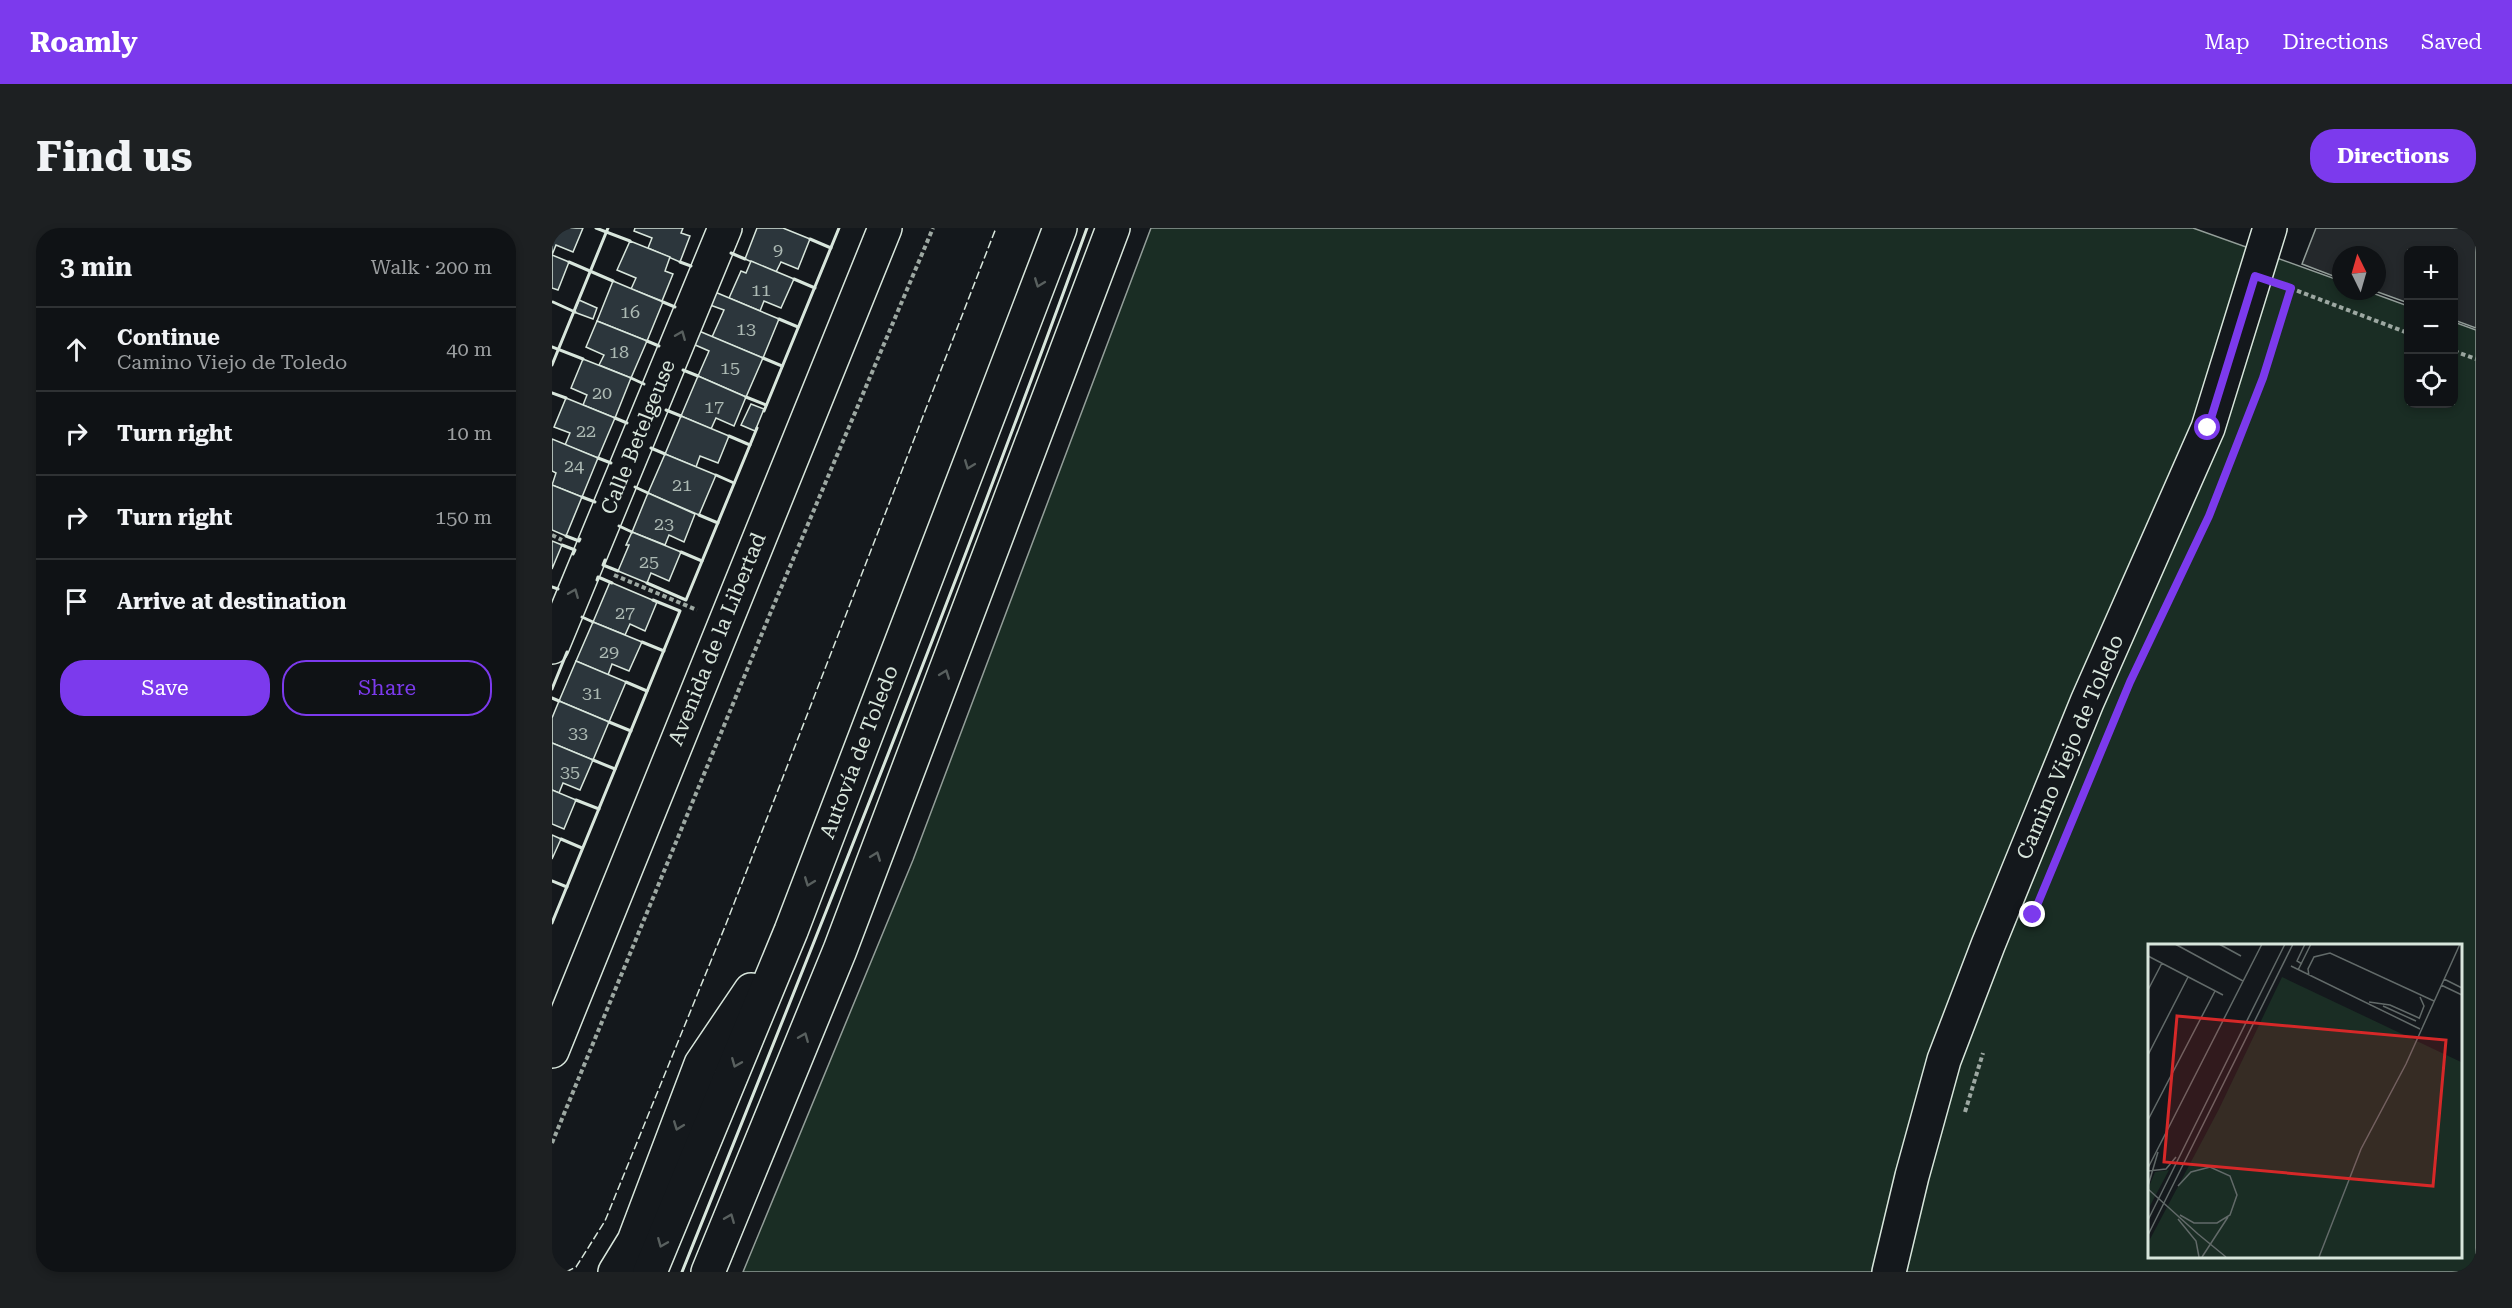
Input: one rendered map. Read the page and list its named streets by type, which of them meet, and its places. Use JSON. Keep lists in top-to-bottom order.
{
  "streets": {
    "main road": [
      "Calle Betelgeuse",
      "Avenida de la Libertad",
      "Camino Viejo de Toledo",
      "Autovía de Toledo"
    ]
  },
  "one_way": ["Calle Betelgeuse"],
  "house_numbers": [
    "9",
    "11",
    "16",
    "13",
    "18",
    "15",
    "20",
    "17",
    "22",
    "24",
    "21",
    "23",
    "25",
    "27",
    "29",
    "31",
    "33",
    "35"
  ],
  "north": "top",
  "page": {
    "header": "Roamly",
    "nav": ["Map", "Directions", "Saved"],
    "buttons": [
      "Directions",
      ["Save", "Share"]
    ],
    "title": "Find us",
    "heading": ["3 min", "Walk · 200 m"],
    "map_buttons": ["+", "−"],
    "list": [
      ["Continue", "Camino Viejo de Toledo", "40 m"],
      ["Turn right", "10 m"],
      ["Turn right", "150 m"],
      "Arrive at destination"
    ]
  }
}
